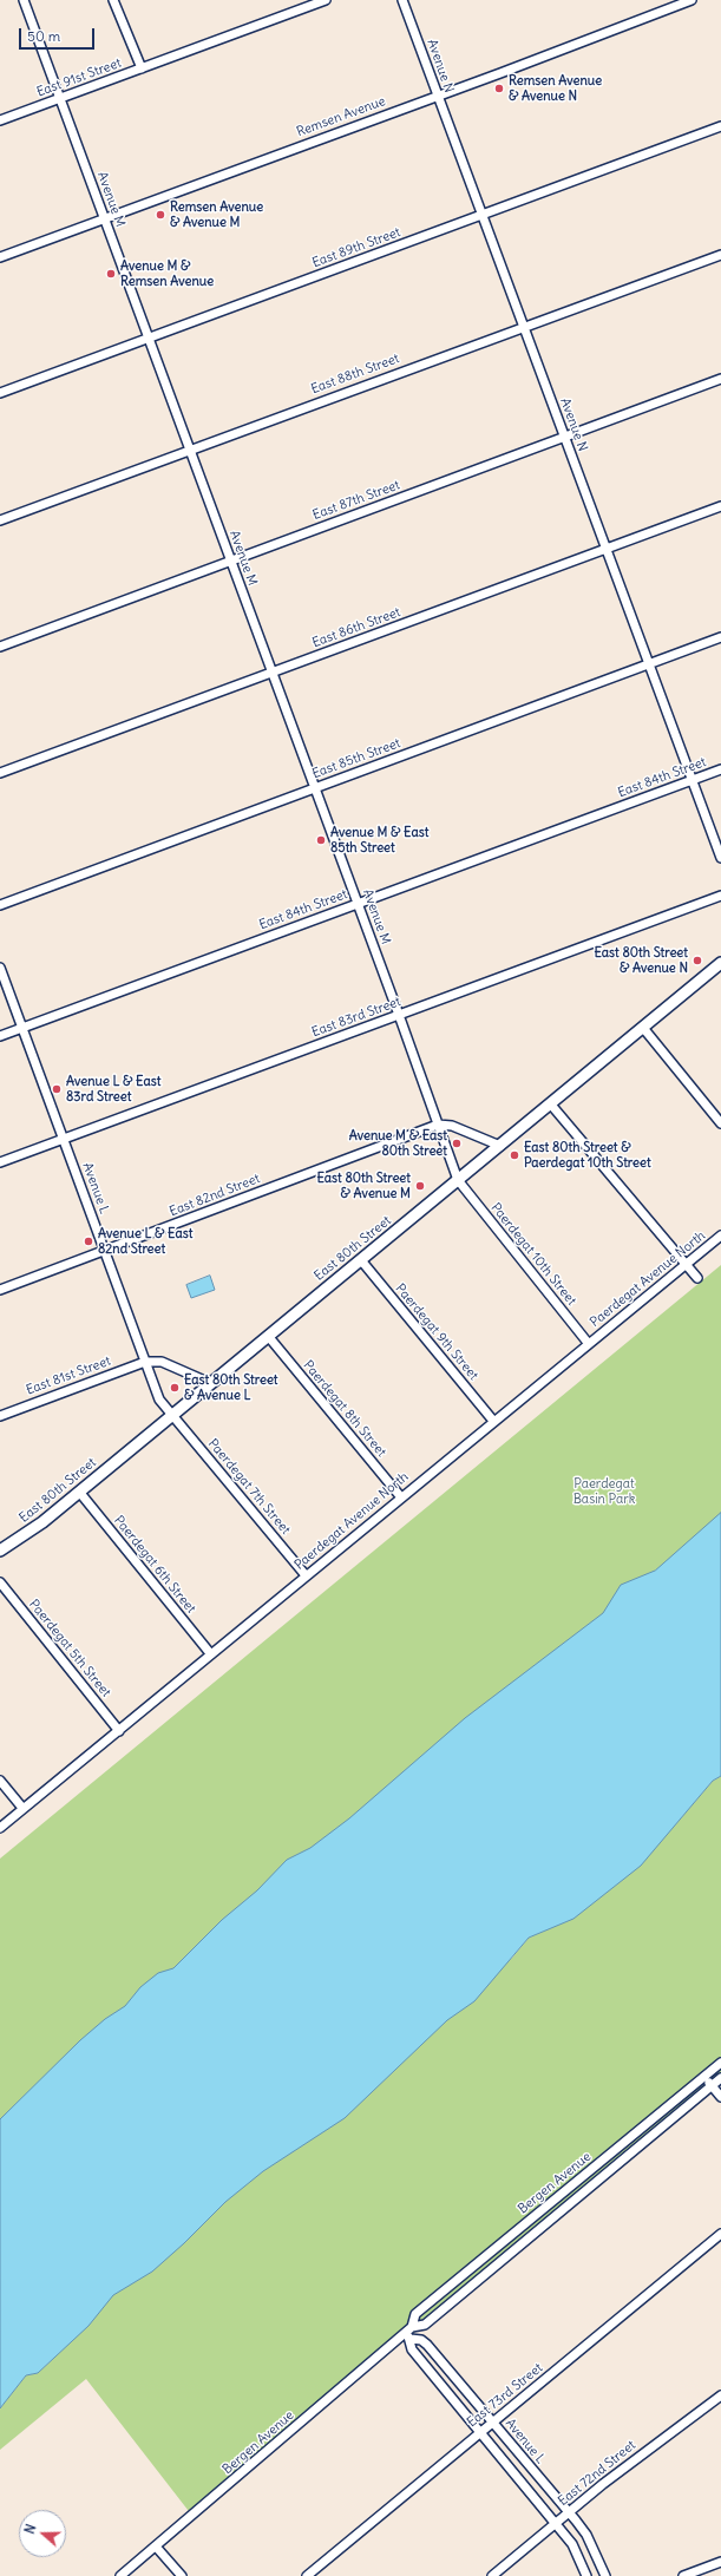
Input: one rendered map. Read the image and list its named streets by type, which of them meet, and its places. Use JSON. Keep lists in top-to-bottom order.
{
  "streets": {
    "street": [
      "Avenue N",
      "East 91st Street",
      "Remsen Avenue",
      "Avenue M",
      "East 89th Street",
      "East 88th Street",
      "East 87th Street",
      "East 86th Street",
      "East 85th Street",
      "East 84th Street",
      "East 83rd Street",
      "Avenue L",
      "East 82nd Street",
      "East 80th Street",
      "Paerdegat 10th Street",
      "Paerdegat Avenue North",
      "Paerdegat 9th Street",
      "East 81st Street",
      "Paerdegat 8th Street",
      "Paerdegat 7th Street",
      "Paerdegat 6th Street",
      "Paerdegat 5th Street",
      "Bergen Avenue",
      "East 73rd Street",
      "East 72nd Street"
    ]
  },
  "crossings": [
    ["Avenue N", "Remsen Avenue"],
    ["Avenue N", "East 89th Street"],
    ["Avenue N", "East 88th Street"],
    ["Avenue N", "East 87th Street"],
    ["Avenue N", "East 86th Street"],
    ["Avenue N", "East 85th Street"],
    ["Avenue N", "East 84th Street"],
    ["East 91st Street", "Avenue M"],
    ["Remsen Avenue", "Avenue M"],
    ["Avenue M", "East 89th Street"],
    ["Avenue M", "East 88th Street"],
    ["Avenue M", "East 87th Street"],
    ["Avenue M", "East 86th Street"],
    ["Avenue M", "East 85th Street"],
    ["Avenue M", "East 84th Street"],
    ["Avenue M", "East 83rd Street"],
    ["Avenue M", "East 82nd Street"],
    ["Avenue M", "East 80th Street"],
    ["Avenue M", "Paerdegat 10th Street"],
    ["East 84th Street", "Avenue L"],
    ["East 83rd Street", "Avenue L"],
    ["Avenue L", "East 82nd Street"],
    ["Avenue L", "East 80th Street"],
    ["Avenue L", "East 81st Street"],
    ["Avenue L", "Paerdegat 7th Street"],
    ["Avenue L", "Bergen Avenue"],
    ["Avenue L", "East 73rd Street"],
    ["Avenue L", "East 72nd Street"],
    ["East 80th Street", "Paerdegat 10th Street"],
    ["East 80th Street", "Paerdegat 9th Street"],
    ["East 80th Street", "Paerdegat 8th Street"],
    ["East 80th Street", "Paerdegat 7th Street"],
    ["East 80th Street", "Paerdegat 6th Street"],
    ["Paerdegat 10th Street", "Paerdegat Avenue North"],
    ["Paerdegat Avenue North", "Paerdegat 9th Street"],
    ["Paerdegat Avenue North", "Paerdegat 8th Street"],
    ["Paerdegat Avenue North", "Paerdegat 7th Street"],
    ["Paerdegat Avenue North", "Paerdegat 6th Street"],
    ["Paerdegat Avenue North", "Paerdegat 5th Street"]
  ],
  "parks": ["Paerdegat Basin Park"],
  "places": [
    "Remsen Avenue & Avenue N",
    "Remsen Avenue & Avenue M",
    "Avenue M & Remsen Avenue",
    "Avenue M & East 85th Street",
    "East 80th Street & Avenue N",
    "Avenue L & East 83rd Street",
    "Avenue M & East 80th Street",
    "East 80th Street & Paerdegat 10th Street",
    "East 80th Street & Avenue M",
    "Avenue L & East 82nd Street",
    "East 80th Street & Avenue L"
  ],
  "scale_bar": "50 m",
  "north": "left"
}
